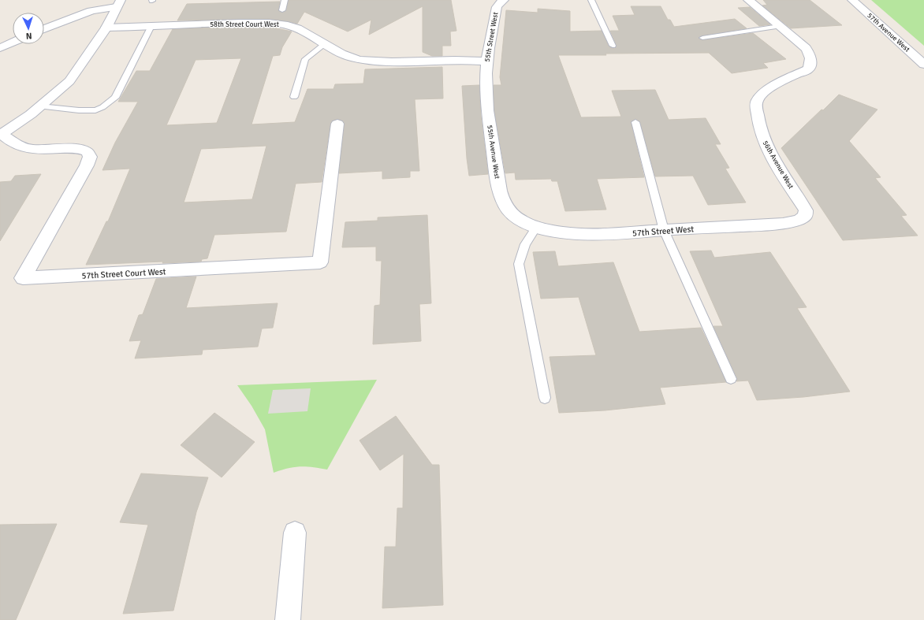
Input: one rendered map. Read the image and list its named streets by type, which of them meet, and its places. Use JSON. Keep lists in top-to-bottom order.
{
  "streets": {
    "street": [
      "58th Street Court West",
      "57th Avenue West",
      "55th Street West",
      "55th Avenue West",
      "56th Avenue West",
      "57th Street West",
      "57th Street Court West"
    ]
  },
  "crossings": [
    ["58th Street Court West", "55th Street West"],
    ["58th Street Court West", "55th Avenue West"],
    ["55th Street West", "55th Avenue West"],
    ["55th Avenue West", "57th Street West"],
    ["56th Avenue West", "57th Street West"]
  ],
  "north": "bottom"
}
